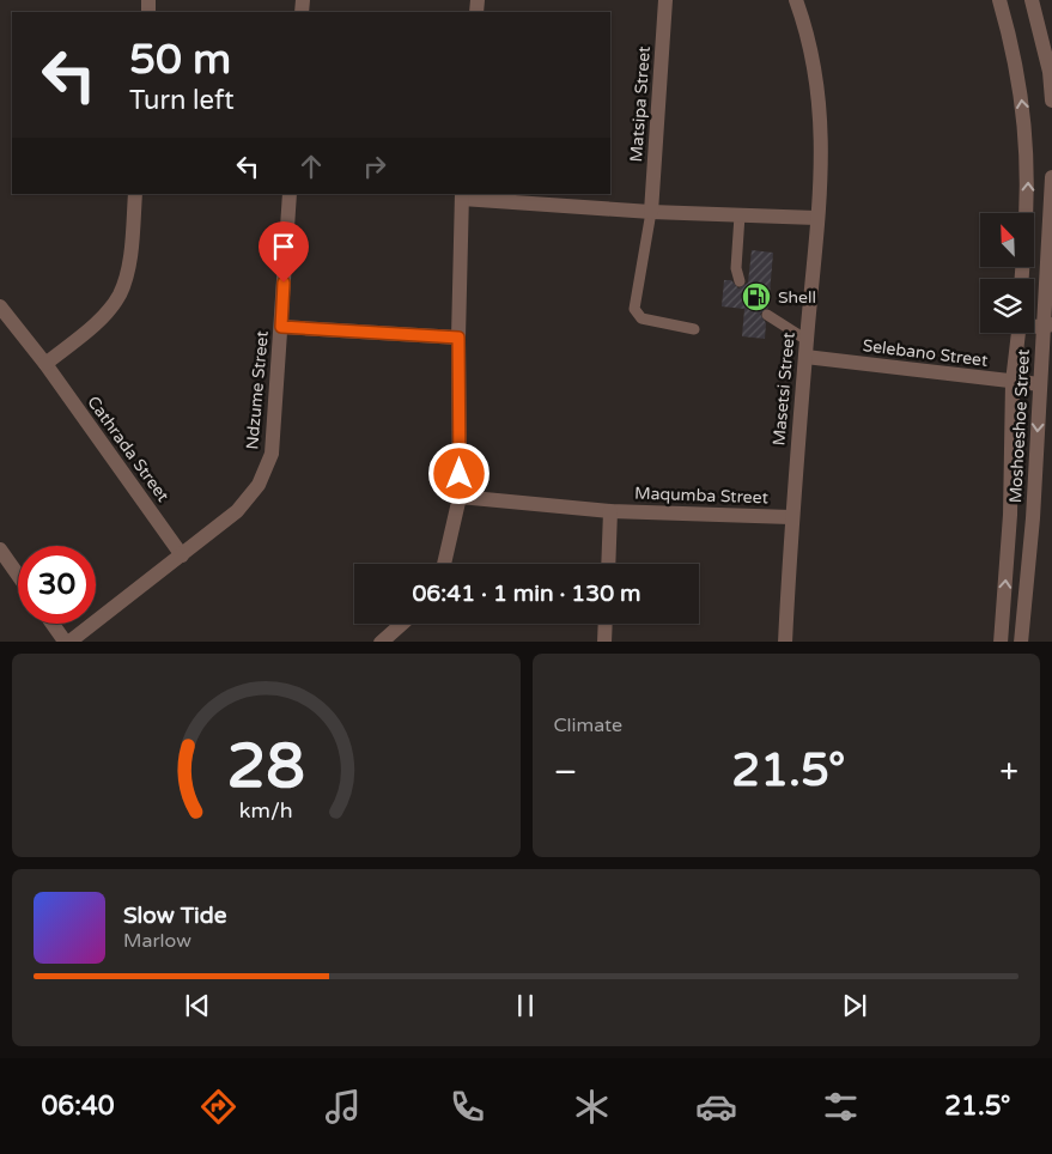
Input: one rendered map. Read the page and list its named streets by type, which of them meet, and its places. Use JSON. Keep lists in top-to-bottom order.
{
  "streets": {
    "street": [
      "Matsipa Street",
      "Selebano Street",
      "Masetsi Street",
      "Ndzume Street",
      "Moshoeshoe Street",
      "Cathrada Street",
      "Maqumba Street"
    ]
  },
  "crossings": [
    ["Selebano Street", "Masetsi Street"],
    ["Selebano Street", "Moshoeshoe Street"],
    ["Masetsi Street", "Maqumba Street"],
    ["Ndzume Street", "Cathrada Street"]
  ],
  "places": {
    "fuel station": ["Shell"]
  },
  "north": "top left",
  "page": {
    "turn": ["50 m", "Turn left"],
    "limit": "30",
    "trip": "06:41 · 1 min · 130 m",
    "tile": "Climate",
    "heat": ["−", "21.5°", "+"],
    "song": ["Slow Tide", "Marlow"],
    "tabs": ["06:40", "21.5°"],
    "gauge": ["28", "km/h"]
  }
}
